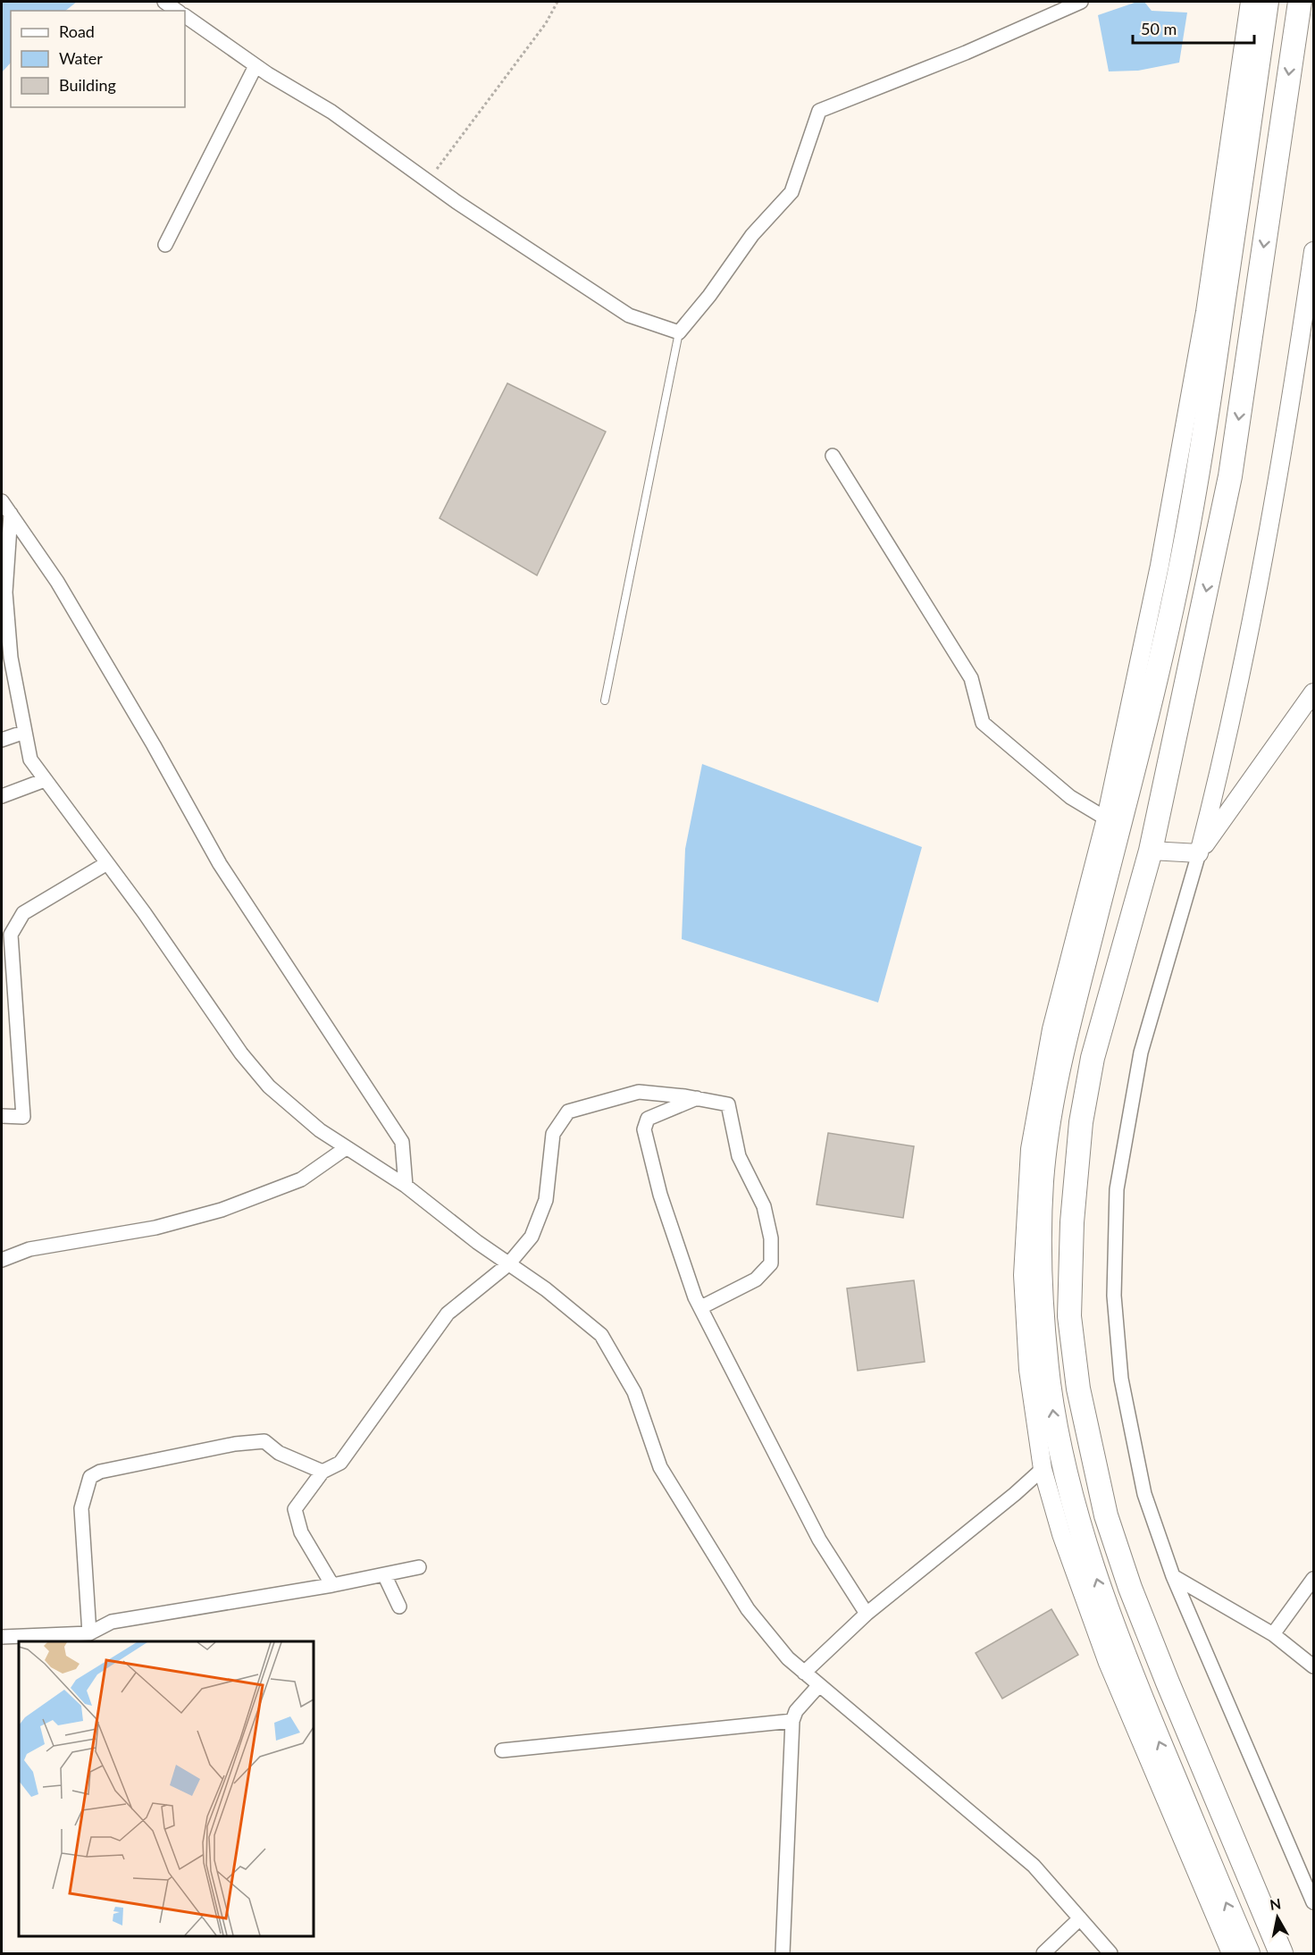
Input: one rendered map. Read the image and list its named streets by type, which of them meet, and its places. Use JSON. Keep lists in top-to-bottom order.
{
  "legend": ["Road", "Water", "Building"],
  "scale_bar": "50 m",
  "north": "top"
}
